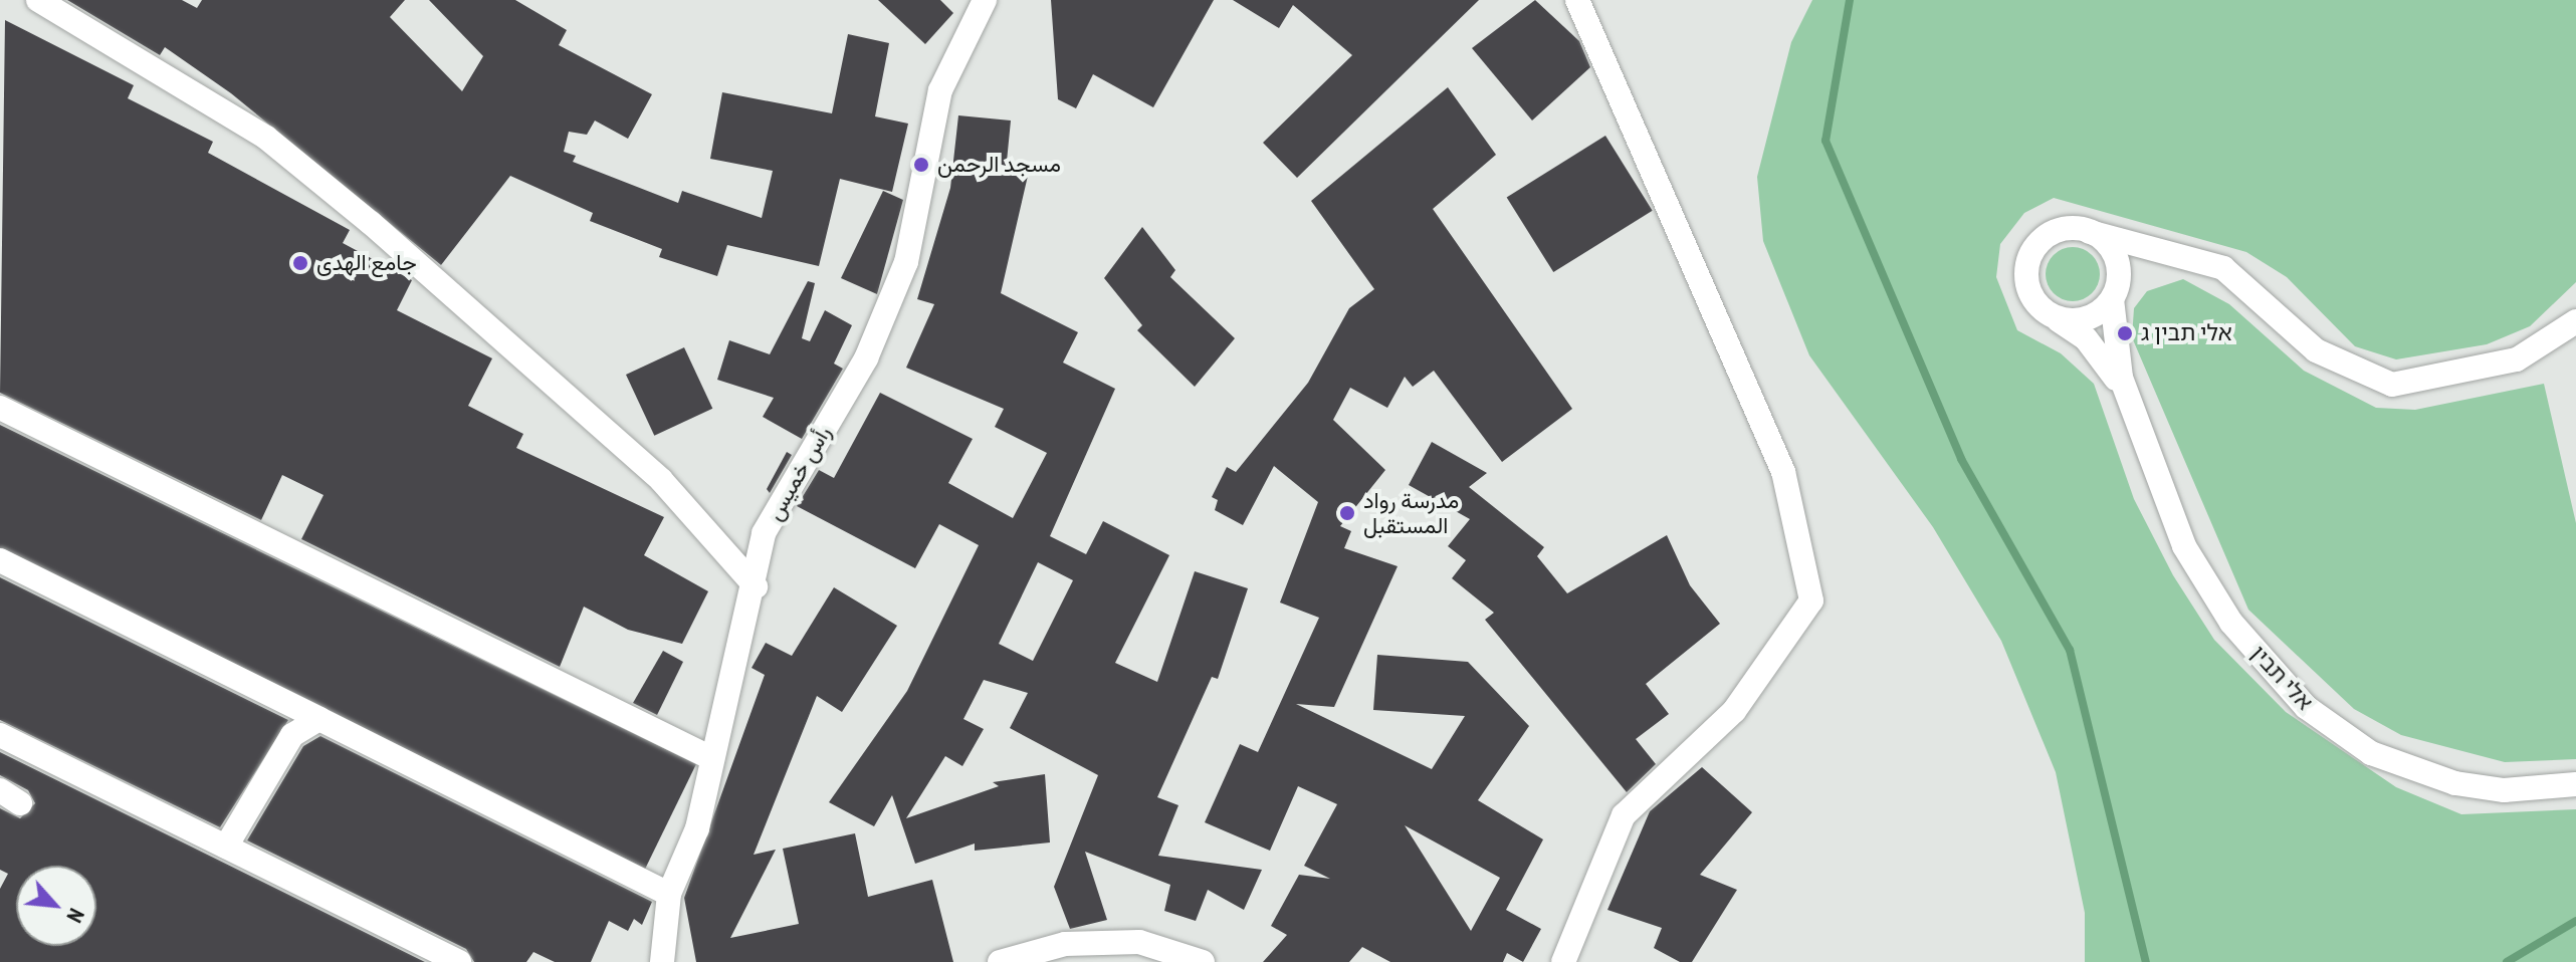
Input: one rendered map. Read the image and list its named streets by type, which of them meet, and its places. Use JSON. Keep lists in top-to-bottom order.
{
  "streets": {
    "street": ["رأس خميس", "אלי תבין"]
  },
  "places": [
    "مسجد الرحمن",
    "جامع الهدى",
    "אלי תבין ג",
    "مدرسة رواد المستقبل"
  ],
  "north": "bottom right"
}
